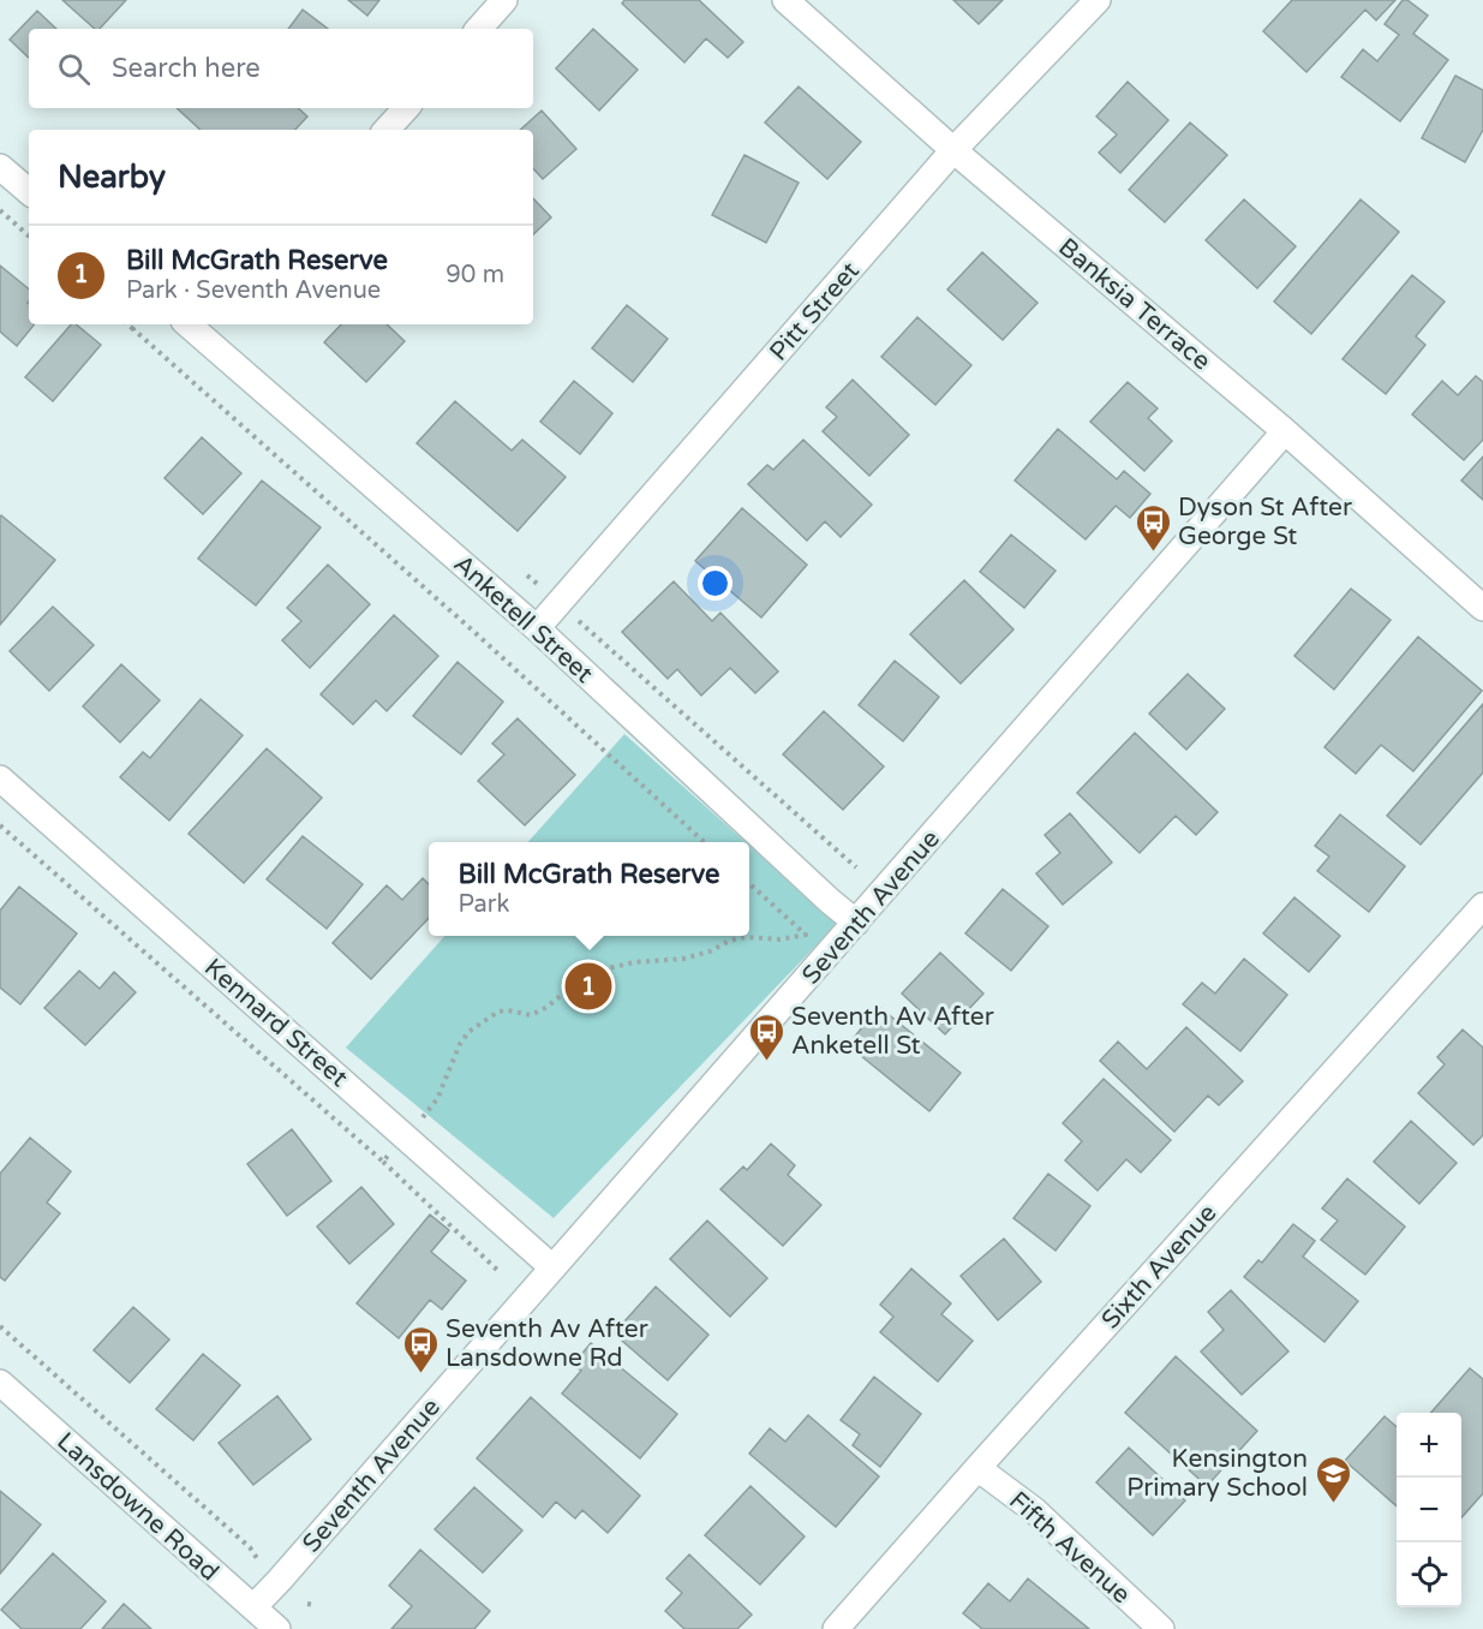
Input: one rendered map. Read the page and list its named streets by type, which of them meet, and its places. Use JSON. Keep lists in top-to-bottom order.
{
  "streets": {
    "street": [
      "Banksia Terrace",
      "Pitt Street",
      "Anketell Street",
      "Seventh Avenue",
      "Kennard Street",
      "Sixth Avenue",
      "Lansdowne Road",
      "Fifth Avenue"
    ]
  },
  "crossings": [
    ["Banksia Terrace", "Pitt Street"],
    ["Banksia Terrace", "Seventh Avenue"],
    ["Pitt Street", "Anketell Street"],
    ["Anketell Street", "Seventh Avenue"],
    ["Seventh Avenue", "Kennard Street"],
    ["Seventh Avenue", "Lansdowne Road"],
    ["Sixth Avenue", "Fifth Avenue"]
  ],
  "places": {
    "bus stop": ["Dyson St After George St", "Seventh Av After Anketell St", "Seventh Av After Lansdowne Rd"],
    "school or university": ["Kensington Primary School"]
  },
  "page": {
    "search": "Search here",
    "heading": "Nearby",
    "list": [
      {
        "mark": "1",
        "name": "Bill McGrath Reserve",
        "note": "Park · Seventh Avenue",
        "value": "90 m"
      }
    ],
    "popup": ["Bill McGrath Reserve", "Park"],
    "pins": "1",
    "map_buttons": ["+", "−"]
  }
}
